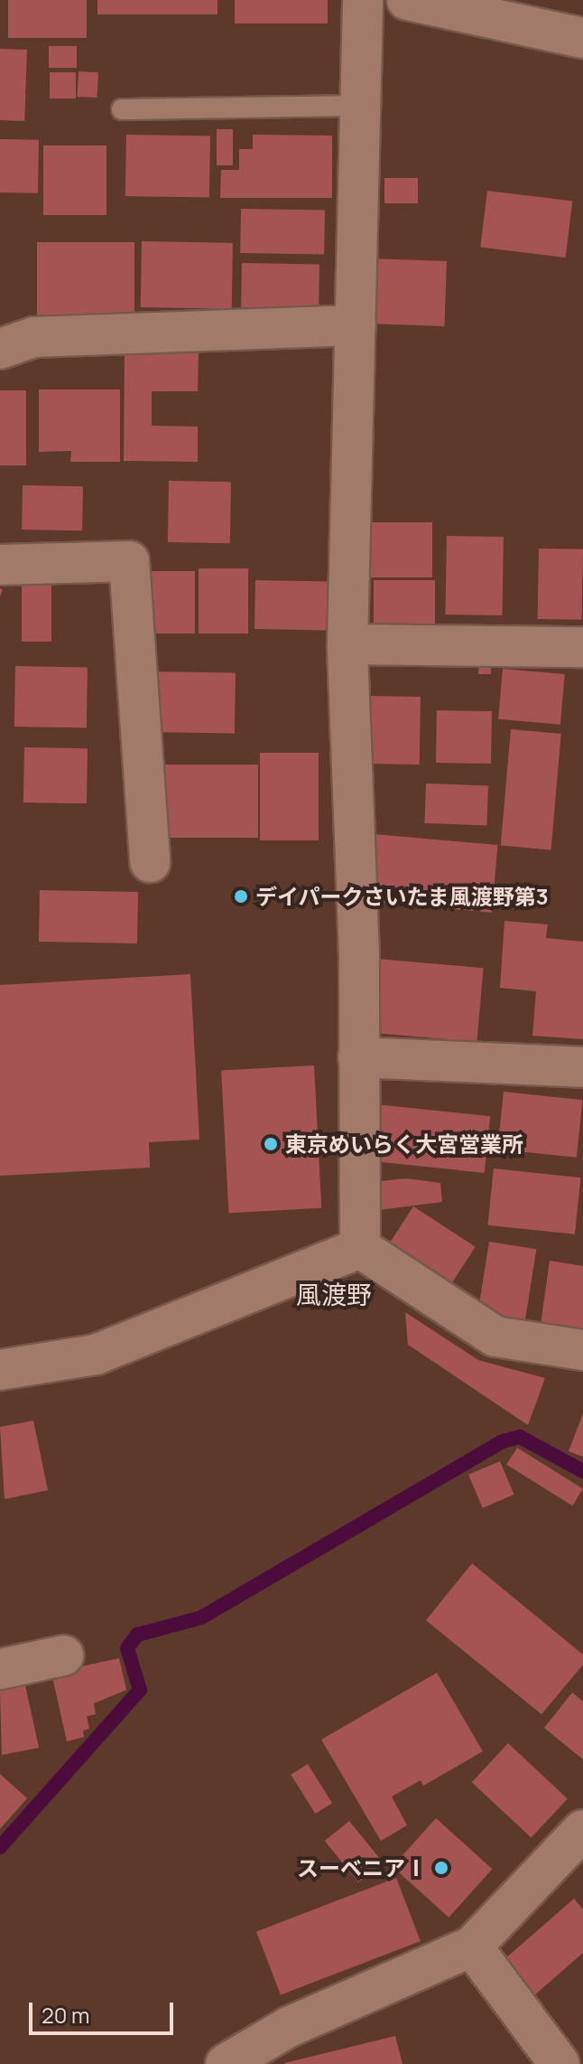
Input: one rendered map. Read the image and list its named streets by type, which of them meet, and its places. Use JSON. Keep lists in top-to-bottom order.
{
  "districts": ["風渡野"],
  "places": ["デイパークさいたま風渡野第3", "東京めいらく大宮営業所", "スーベニアⅠ"],
  "scale_bar": "20 m"
}
